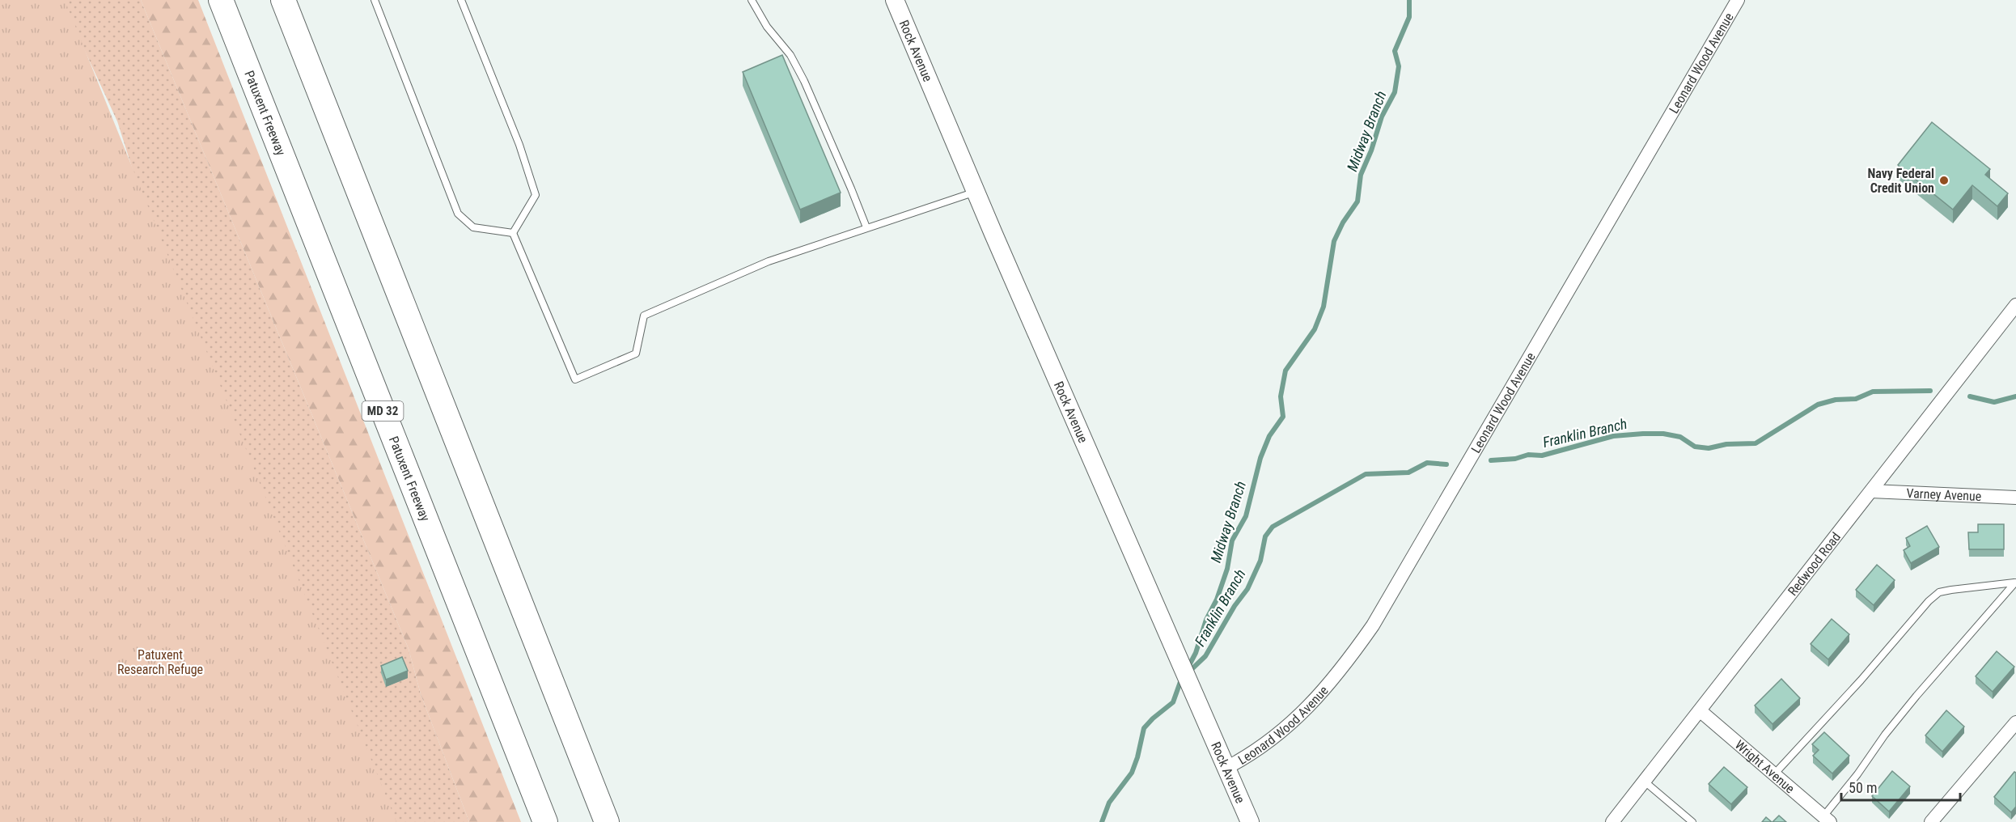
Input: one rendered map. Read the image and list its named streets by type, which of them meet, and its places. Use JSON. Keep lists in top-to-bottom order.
{
  "streets": {
    "highway": ["Patuxent Freeway", "MD 32"],
    "street": [
      "Rock Avenue",
      "Leonard Wood Avenue",
      "Varney Avenue",
      "Redwood Road",
      "Wright Avenue"
    ]
  },
  "crossings": [
    ["Rock Avenue", "Leonard Wood Avenue"],
    ["Varney Avenue", "Redwood Road"],
    ["Redwood Road", "Wright Avenue"]
  ],
  "water": ["Midway Branch", "Franklin Branch"],
  "parks": ["Patuxent Research Refuge"],
  "places": ["Navy Federal Credit Union"],
  "scale_bar": "50 m"
}
